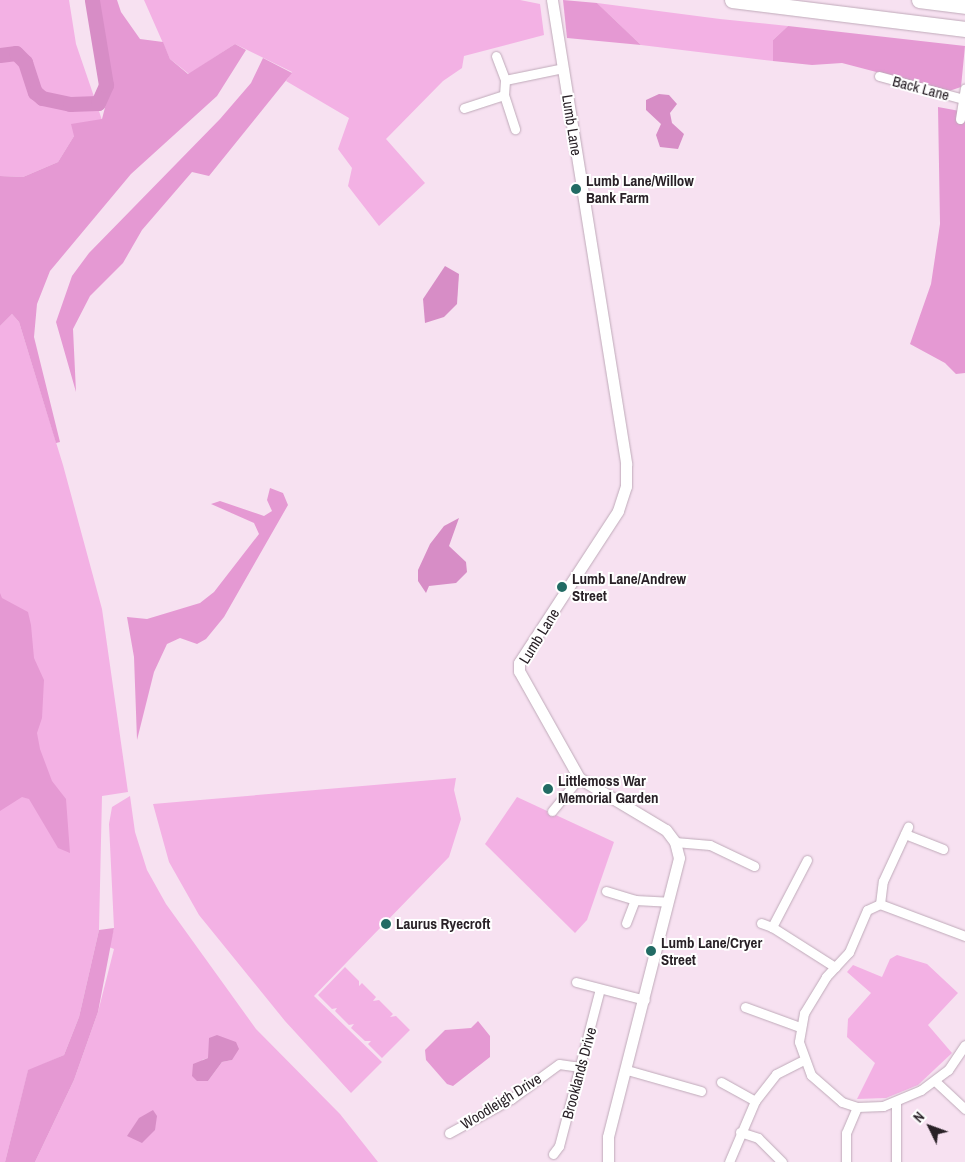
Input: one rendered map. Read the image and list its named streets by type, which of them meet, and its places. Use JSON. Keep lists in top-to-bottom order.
{
  "streets": {
    "street": [
      "Back Lane",
      "Lumb Lane",
      "Brooklands Drive",
      "Woodleigh Drive"
    ]
  },
  "crossings": [
    ["Brooklands Drive", "Woodleigh Drive"]
  ],
  "places": [
    "Lumb Lane/Willow Bank Farm",
    "Lumb Lane/Andrew Street",
    "Littlemoss War Memorial Garden",
    "Laurus Ryecroft",
    "Lumb Lane/Cryer Street"
  ],
  "north": "top left"
}
